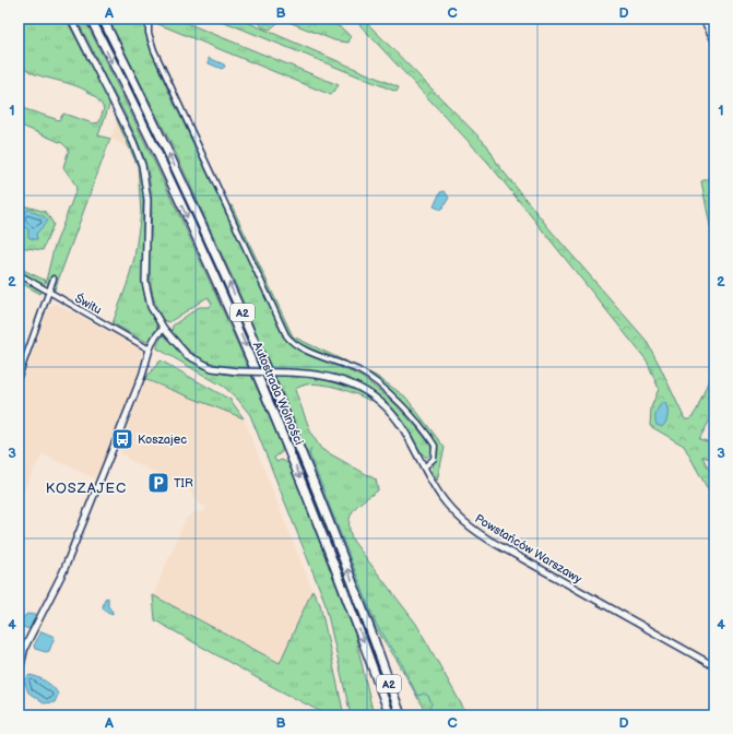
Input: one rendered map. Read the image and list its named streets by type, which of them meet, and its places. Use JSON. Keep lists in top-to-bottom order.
{
  "streets": {
    "highway": ["A2", "Autostrada Wolności"],
    "street": ["Świtu", "Powstańców Warszawy"]
  },
  "districts": ["KOSZAJEC"],
  "places": {
    "bus stop": ["Koszajec"],
    "parking": ["TIR"]
  },
  "grid": {
    "columns": [
      "A",
      "B",
      "C",
      "D"
    ],
    "rows": [
      "1",
      "2",
      "3",
      "4"
    ]
  }
}
